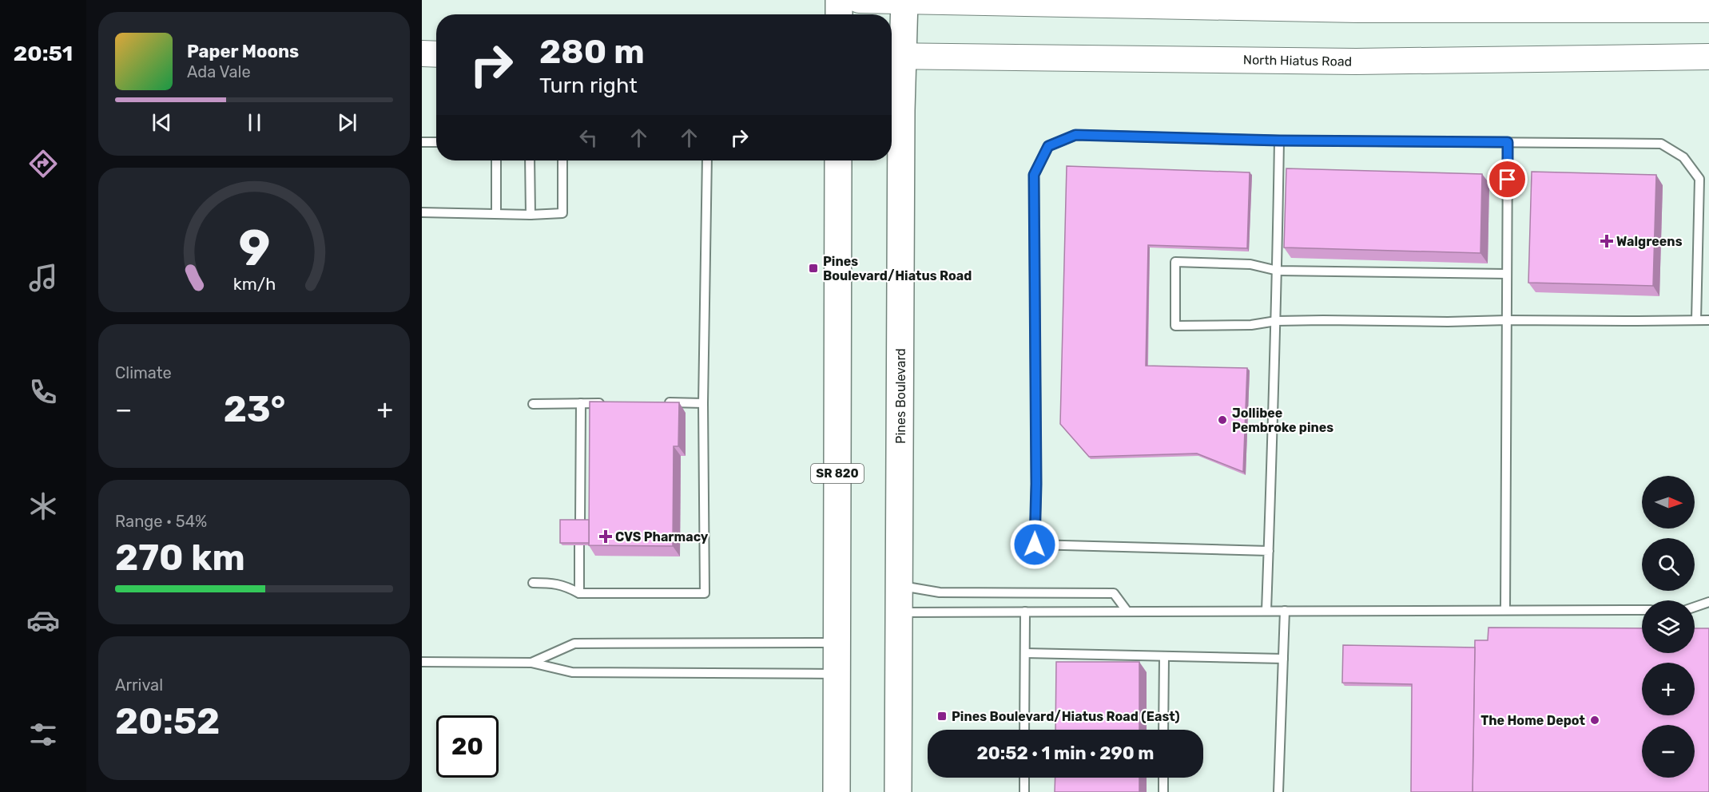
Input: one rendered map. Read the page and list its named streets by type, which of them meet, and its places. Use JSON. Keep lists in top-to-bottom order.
{
  "streets": {
    "highway": ["Pines Boulevard", "SR 820"],
    "main road": ["North Hiatus Road"]
  },
  "crossings": [
    ["North Hiatus Road", "Pines Boulevard"]
  ],
  "places": {
    "health": ["Walgreens", "CVS Pharmacy"],
    "transit": ["Pines Boulevard/Hiatus Road", "Pines Boulevard/Hiatus Road (East)"],
    "other": ["Jollibee Pembroke pines", "The Home Depot"]
  },
  "north": "right",
  "page": {
    "tabs": "20:51",
    "turn": ["280 m", "Turn right"],
    "song": ["Paper Moons", "Ada Vale"],
    "tile": [
      "Climate",
      ["Range · 54%", "270 km"],
      ["Arrival", "20:52"]
    ],
    "heat": ["−", "23°", "+"],
    "map_buttons": ["+", "−"],
    "limit": "20",
    "trip": "20:52 · 1 min · 290 m",
    "gauge": ["9", "km/h"]
  }
}
